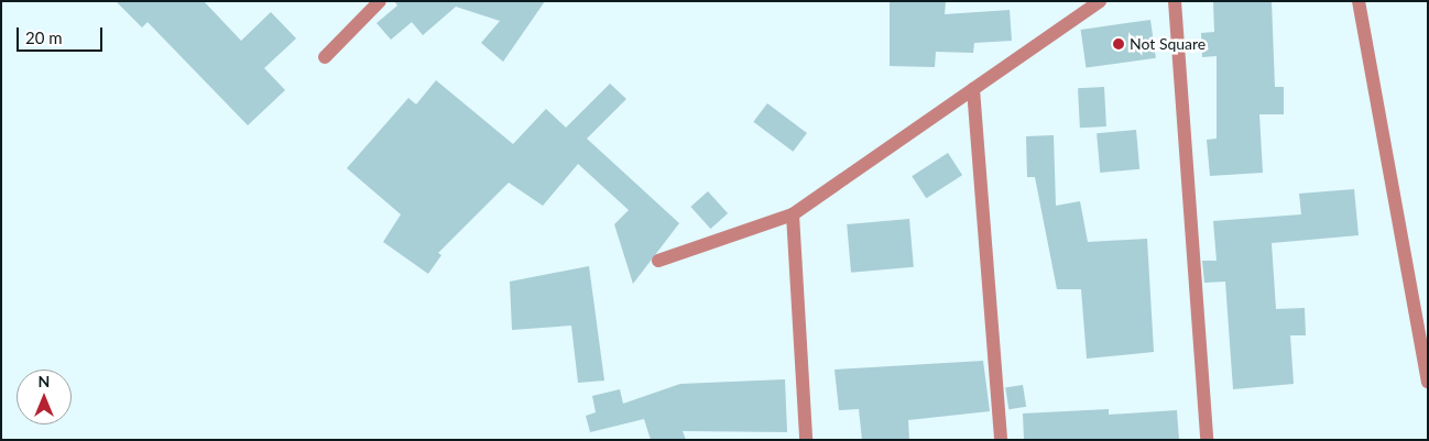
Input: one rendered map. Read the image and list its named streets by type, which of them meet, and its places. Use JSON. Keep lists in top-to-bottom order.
{
  "places": ["Not Square"],
  "scale_bar": "20 m",
  "north": "top"
}
